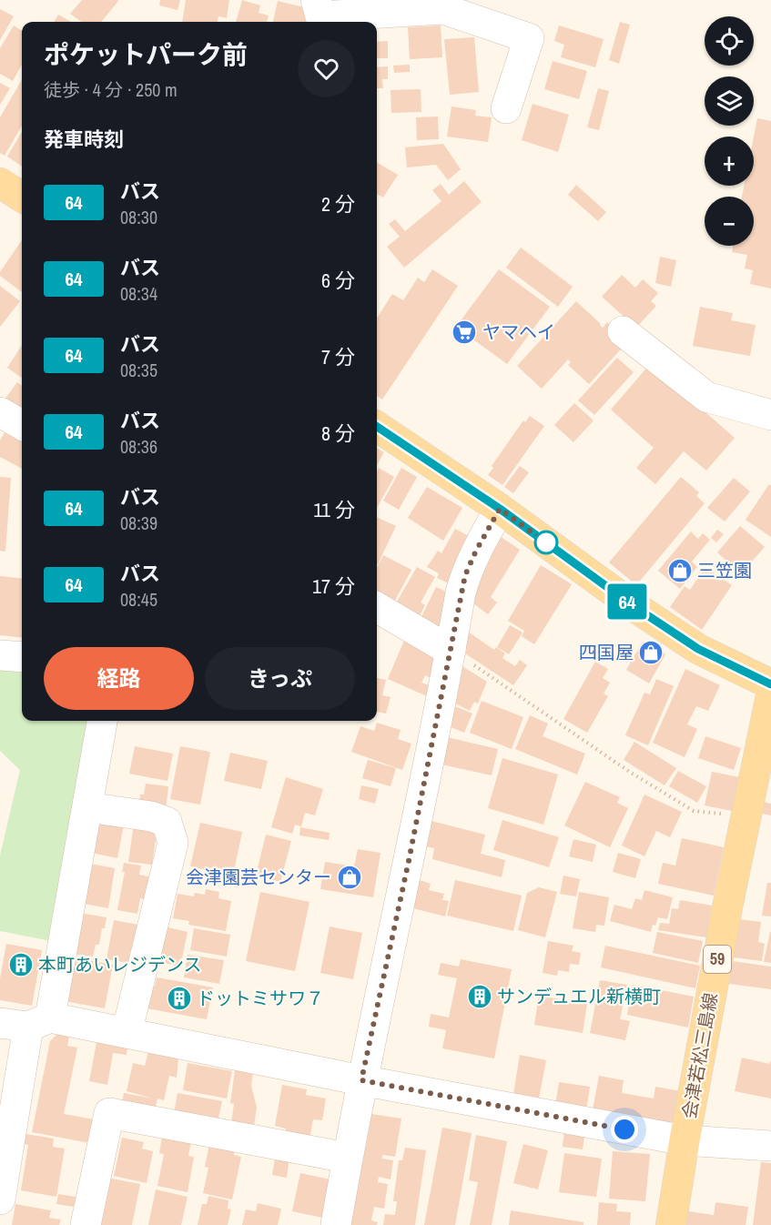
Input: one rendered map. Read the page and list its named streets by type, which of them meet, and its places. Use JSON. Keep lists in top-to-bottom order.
{
  "streets": {
    "main road": ["59", "会津若松三島線"]
  },
  "places": {
    "supermarket": ["ヤマヘイ"],
    "shop": ["三笠園", "四国屋", "会津園芸センター"],
    "building": ["本町あいレジデンス", "サンデュエル新横町", "ドットミサワ７"]
  },
  "lines": ["bus line 64"],
  "page": {
    "on_map": "64",
    "map_buttons": ["+", "−"],
    "heading": [
      ["ポケットパーク前", "徒歩 · 4 分 · 250 m"],
      "発車時刻"
    ],
    "list": [
      {
        "mark": "64",
        "name": "バス",
        "note": "08:30",
        "value": "2 分"
      },
      {
        "mark": "64",
        "name": "バス",
        "note": "08:34",
        "value": "6 分"
      },
      {
        "mark": "64",
        "name": "バス",
        "note": "08:35",
        "value": "7 分"
      },
      {
        "mark": "64",
        "name": "バス",
        "note": "08:36",
        "value": "8 分"
      },
      {
        "mark": "64",
        "name": "バス",
        "note": "08:39",
        "value": "11 分"
      },
      {
        "mark": "64",
        "name": "バス",
        "note": "08:45",
        "value": "17 分"
      }
    ],
    "buttons": ["経路", "きっぷ"]
  }
}
